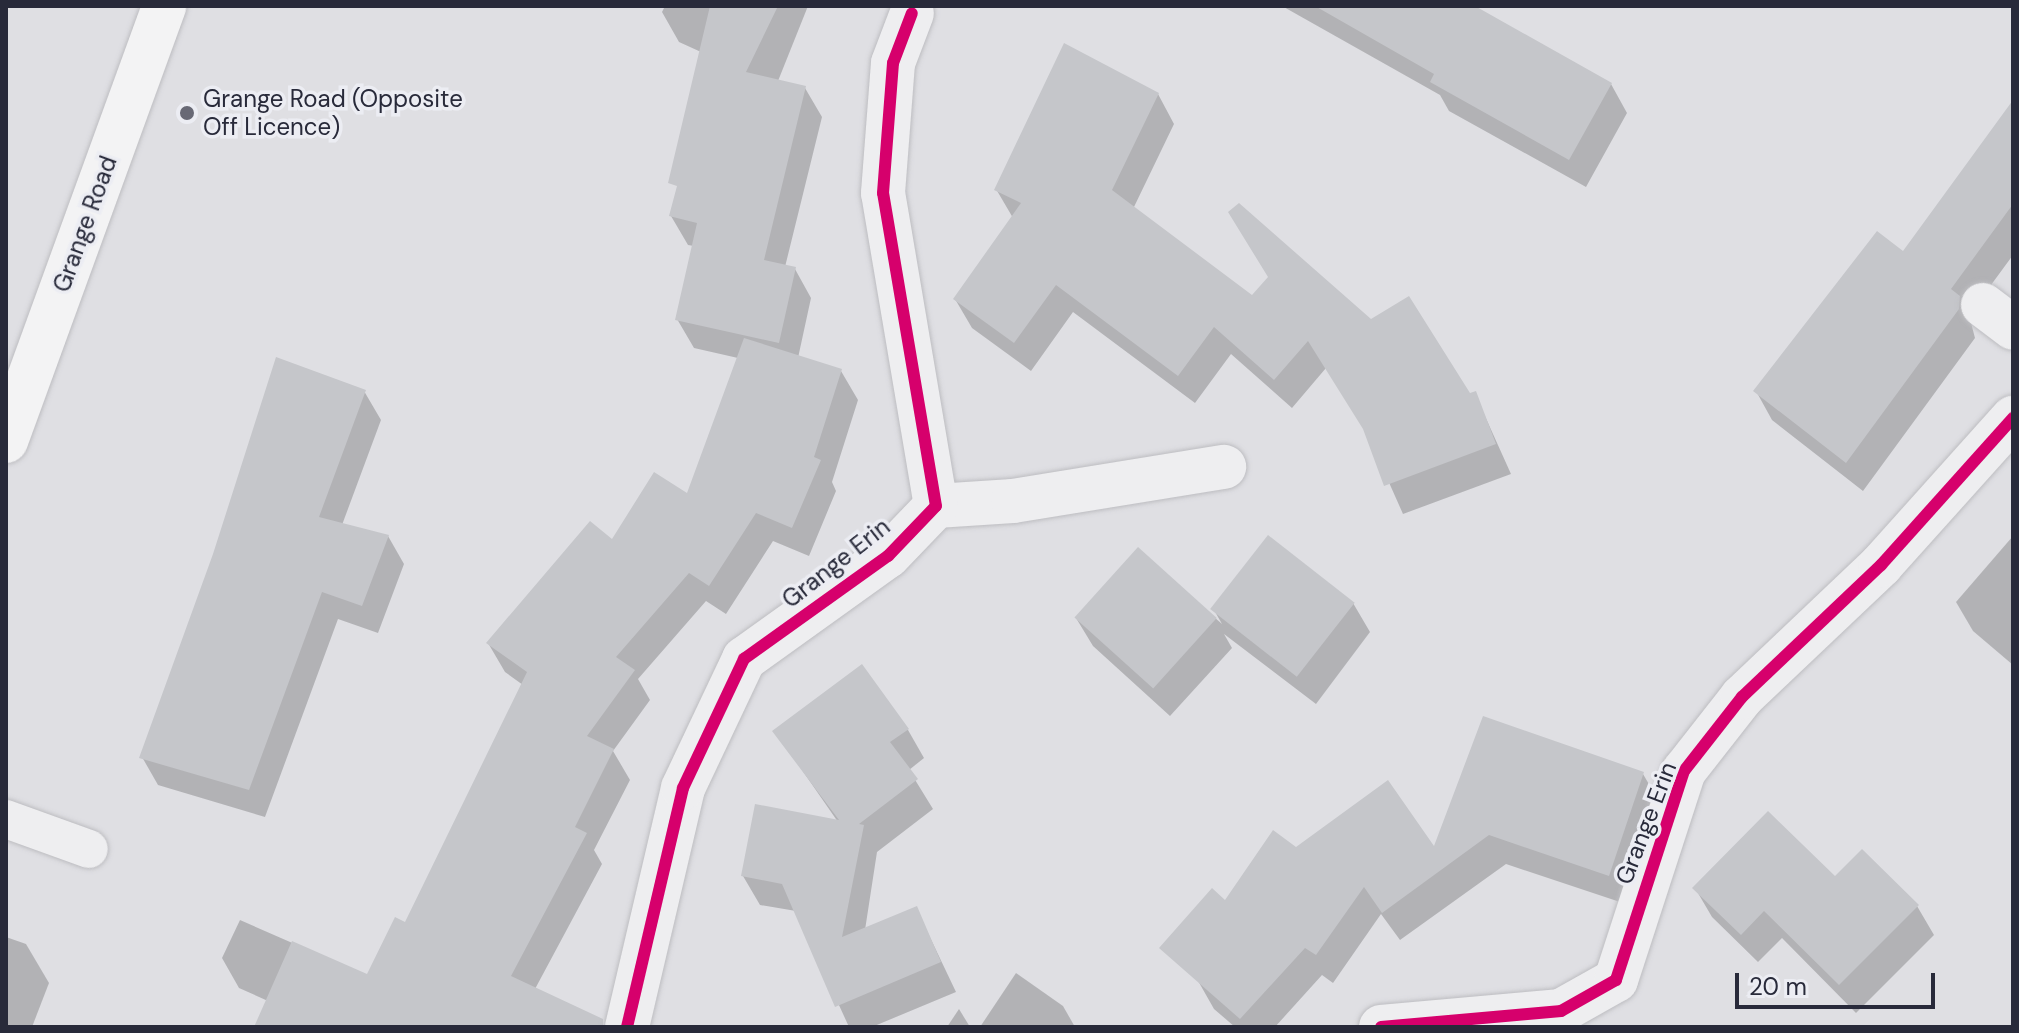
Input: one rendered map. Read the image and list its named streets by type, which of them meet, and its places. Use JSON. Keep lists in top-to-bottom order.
{
  "streets": {
    "main road": ["Grange Road"],
    "street": ["Grange Erin"]
  },
  "places": ["Grange Road (Opposite Off Licence)"],
  "scale_bar": "20 m"
}
